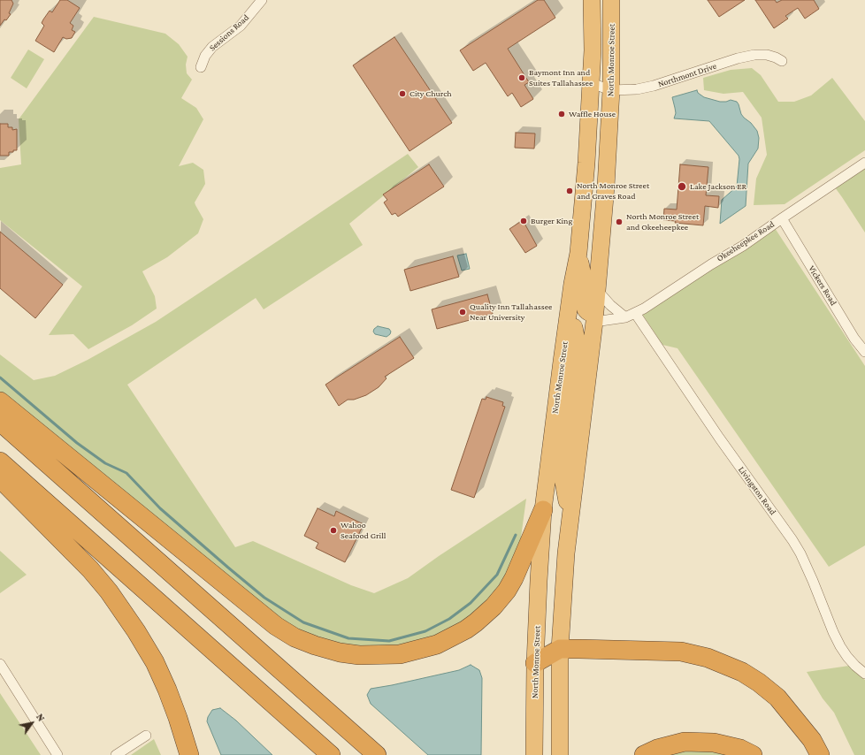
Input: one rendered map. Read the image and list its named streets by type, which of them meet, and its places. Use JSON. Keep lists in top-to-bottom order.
{
  "streets": {
    "highway": ["North Monroe Street"],
    "street": [
      "Sessions Road",
      "Northmont Drive",
      "Okeeheepkee Road",
      "Vickers Road",
      "Livingston Road"
    ]
  },
  "crossings": [
    ["North Monroe Street", "Northmont Drive"],
    ["North Monroe Street", "Okeeheepkee Road"],
    ["Okeeheepkee Road", "Vickers Road"],
    ["Okeeheepkee Road", "Livingston Road"]
  ],
  "places": [
    "Baymont Inn and Suites Tallahassee",
    "City Church",
    "Waffle House",
    "Lake Jackson ER",
    "North Monroe Street and Graves Road",
    "Burger King",
    "North Monroe Street and Okeeheepkee",
    "Quality Inn Tallahassee Near University",
    "Wahoo Seafood Grill"
  ],
  "north": "top right"
}
